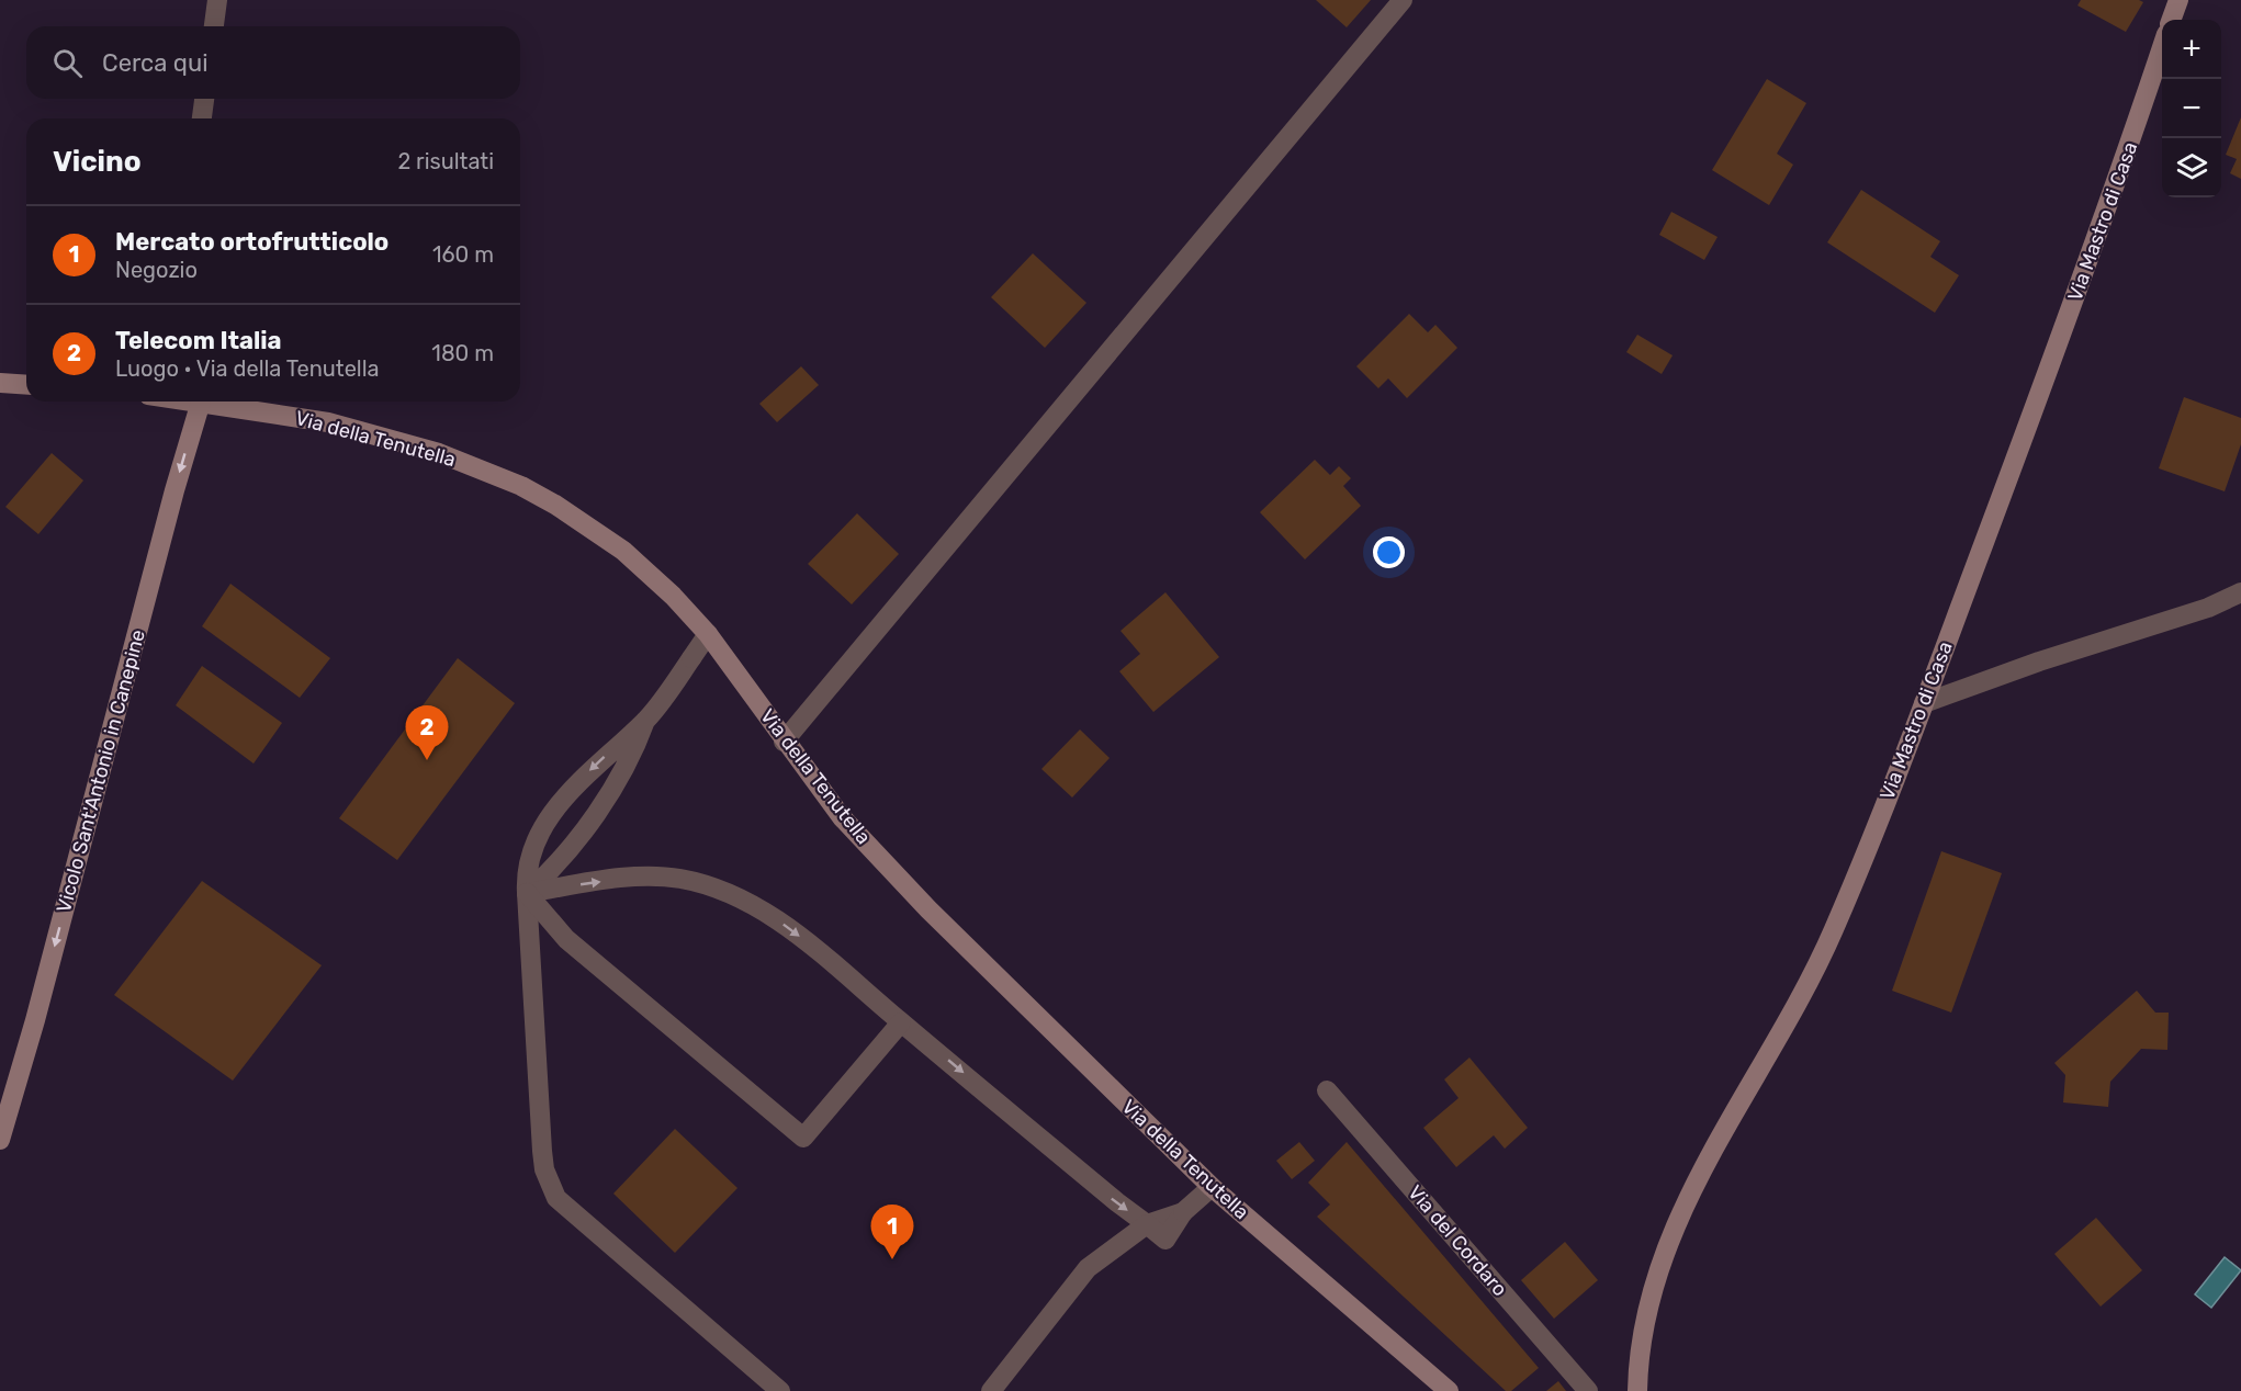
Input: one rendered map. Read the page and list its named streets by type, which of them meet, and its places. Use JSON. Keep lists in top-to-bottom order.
{
  "streets": {
    "street": [
      "Via Mastro di Casa",
      "Via della Tenutella",
      "Vicolo Sant'Antonio in Canepine",
      "Via del Cordaro"
    ]
  },
  "crossings": [
    ["Via della Tenutella", "Vicolo Sant'Antonio in Canepine"]
  ],
  "one_way": ["Vicolo Sant'Antonio in Canepine"],
  "page": {
    "map_buttons": ["+", "−"],
    "search": "Cerca qui",
    "heading": ["Vicino", "2 risultati"],
    "list": [
      {
        "mark": "1",
        "name": "Mercato ortofrutticolo",
        "note": "Negozio",
        "value": "160 m"
      },
      {
        "mark": "2",
        "name": "Telecom Italia",
        "note": "Luogo · Via della Tenutella",
        "value": "180 m"
      }
    ],
    "pins": ["2", "1"]
  }
}
